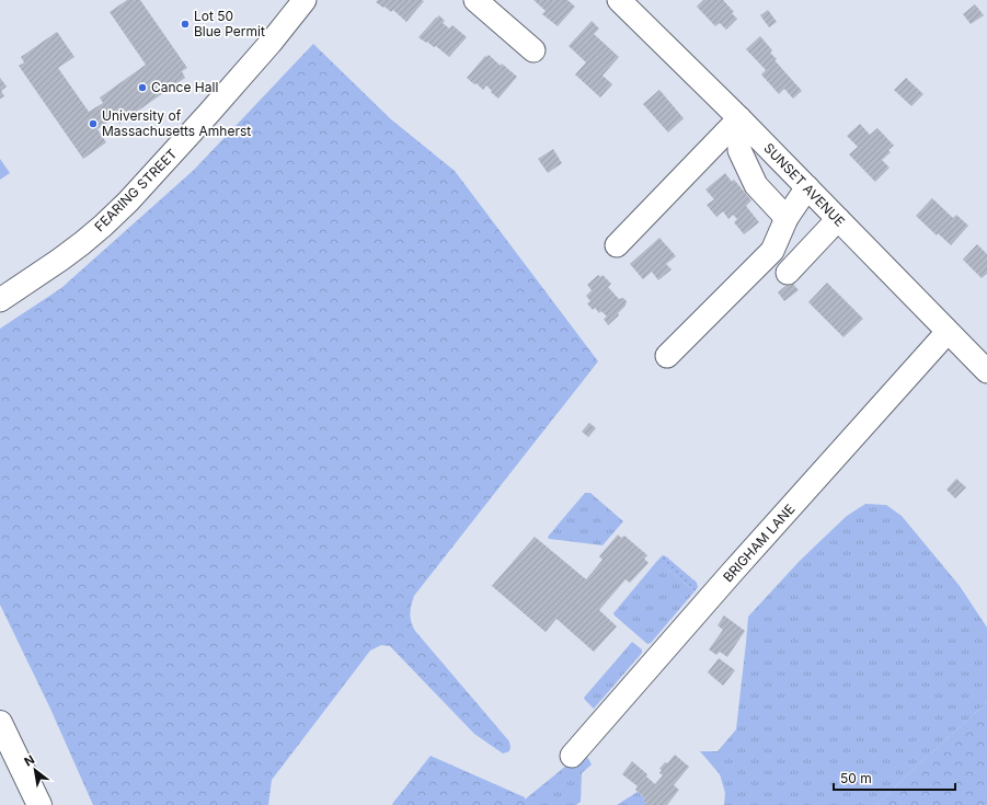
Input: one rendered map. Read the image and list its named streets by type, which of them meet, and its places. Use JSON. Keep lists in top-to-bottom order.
{
  "streets": {
    "street": ["SUNSET AVENUE", "FEARING STREET", "BRIGHAM LANE"]
  },
  "crossings": [
    ["SUNSET AVENUE", "BRIGHAM LANE"]
  ],
  "places": ["Lot 50 Blue Permit", "Cance Hall", "University of Massachusetts Amherst"],
  "scale_bar": "50 m",
  "north": "top left"
}
